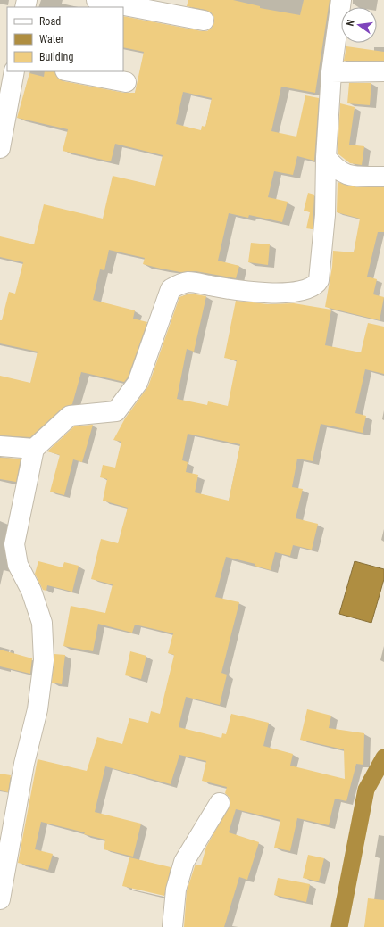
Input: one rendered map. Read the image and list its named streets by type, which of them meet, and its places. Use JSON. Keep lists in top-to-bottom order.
{
  "legend": ["Road", "Water", "Building"],
  "north": "left"
}
